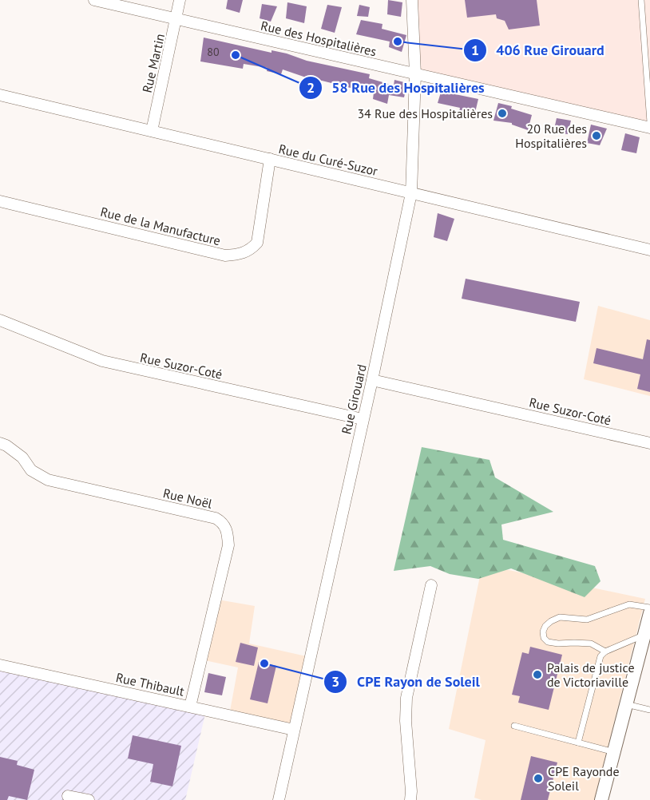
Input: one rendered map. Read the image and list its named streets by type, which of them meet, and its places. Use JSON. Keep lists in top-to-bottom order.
{
  "streets": {
    "street": [
      "Rue des Hospitalières",
      "Rue Martin",
      "Rue du Curé-Suzor",
      "Rue de la Manufacture",
      "Rue Suzor-Coté",
      "Rue Girouard",
      "Rue Noël",
      "Rue Thibault"
    ]
  },
  "crossings": [
    ["Rue des Hospitalières", "Rue Martin"],
    ["Rue des Hospitalières", "Rue Girouard"],
    ["Rue Martin", "Rue du Curé-Suzor"],
    ["Rue du Curé-Suzor", "Rue de la Manufacture"],
    ["Rue du Curé-Suzor", "Rue Girouard"],
    ["Rue Suzor-Coté", "Rue Girouard"],
    ["Rue Girouard", "Rue Thibault"],
    ["Rue Noël", "Rue Thibault"]
  ],
  "places": [
    "406 Rue Girouard",
    "58 Rue des Hospitalières",
    "34 Rue des Hospitalières",
    "20 Rue des Hospitalières",
    "CPE Rayon de Soleil",
    "Palais de justice de Victoriaville",
    "CPE Rayonde Soleil"
  ],
  "house_numbers": ["80"]
}
